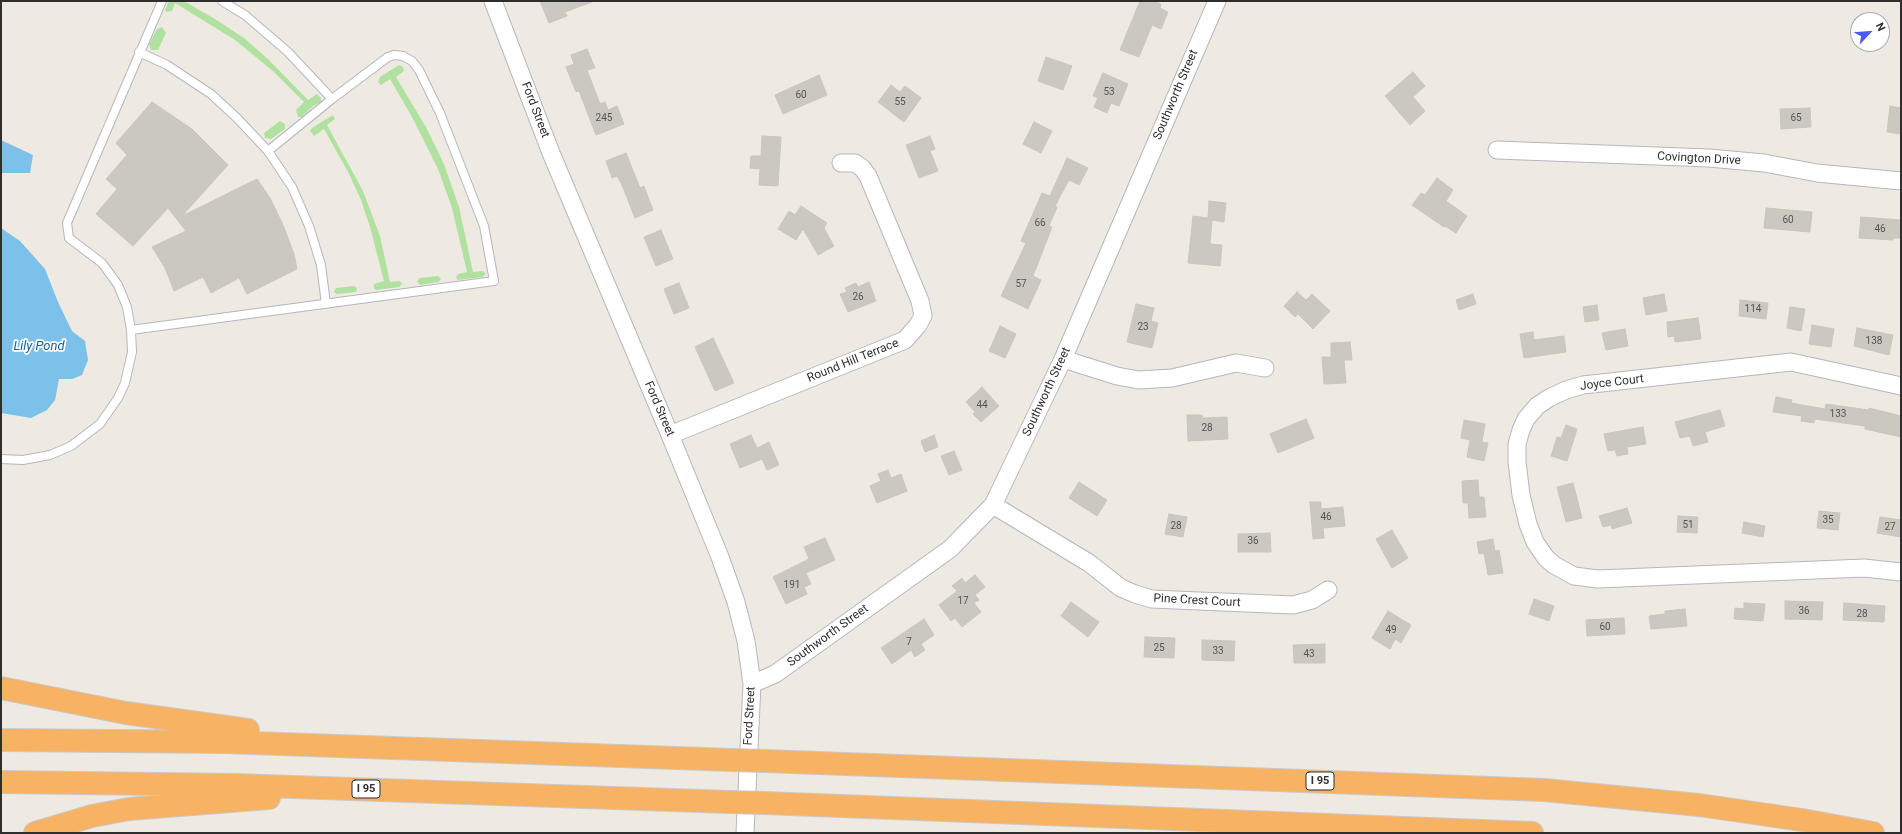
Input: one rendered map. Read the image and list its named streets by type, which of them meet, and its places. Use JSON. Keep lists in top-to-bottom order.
{
  "streets": {
    "highway": ["I 95"],
    "street": [
      "Southworth Street",
      "Ford Street",
      "Covington Drive",
      "Round Hill Terrace",
      "Joyce Court",
      "Pine Crest Court"
    ]
  },
  "crossings": [
    ["Southworth Street", "Ford Street"],
    ["Southworth Street", "Pine Crest Court"],
    ["Ford Street", "Round Hill Terrace"]
  ],
  "water": ["Lily Pond"],
  "house_numbers": [
    "53",
    "60",
    "55",
    "245",
    "65",
    "60",
    "66",
    "46",
    "57",
    "26",
    "114",
    "23",
    "138",
    "44",
    "133",
    "28",
    "46",
    "35",
    "51",
    "28",
    "27",
    "36",
    "191",
    "17",
    "36",
    "28",
    "60",
    "49",
    "7",
    "25",
    "33",
    "43"
  ],
  "north": "top right"
}
